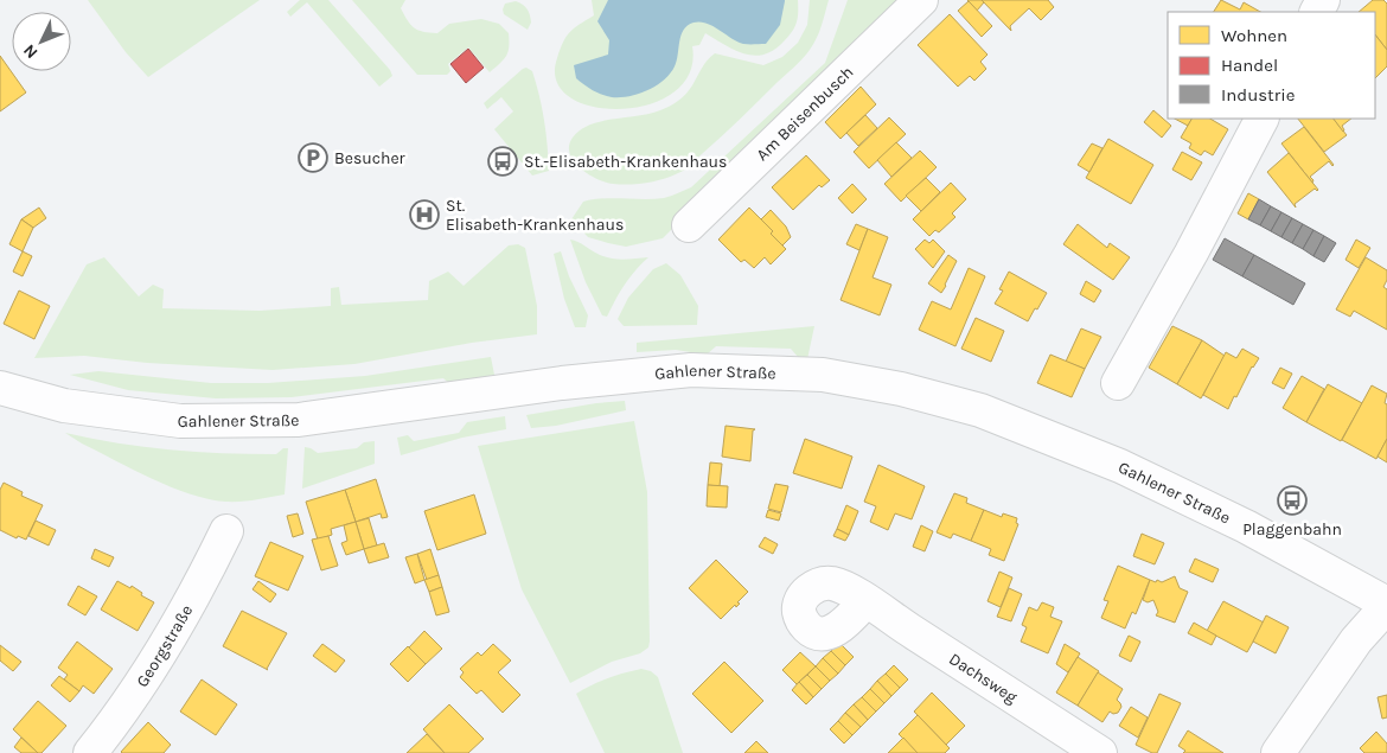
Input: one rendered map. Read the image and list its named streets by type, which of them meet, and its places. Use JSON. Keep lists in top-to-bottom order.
{
  "streets": {
    "main road": [
      "Am Beisenbusch",
      "Gahlener Straße",
      "Georgstraße",
      "Dachsweg"
    ]
  },
  "places": {
    "parking": ["Besucher"],
    "bus stop": ["St.-Elisabeth-Krankenhaus", "Plaggenbahn"],
    "hospital": ["St. Elisabeth-Krankenhaus"]
  },
  "legend": ["Wohnen", "Handel", "Industrie"],
  "north": "bottom left"
}
